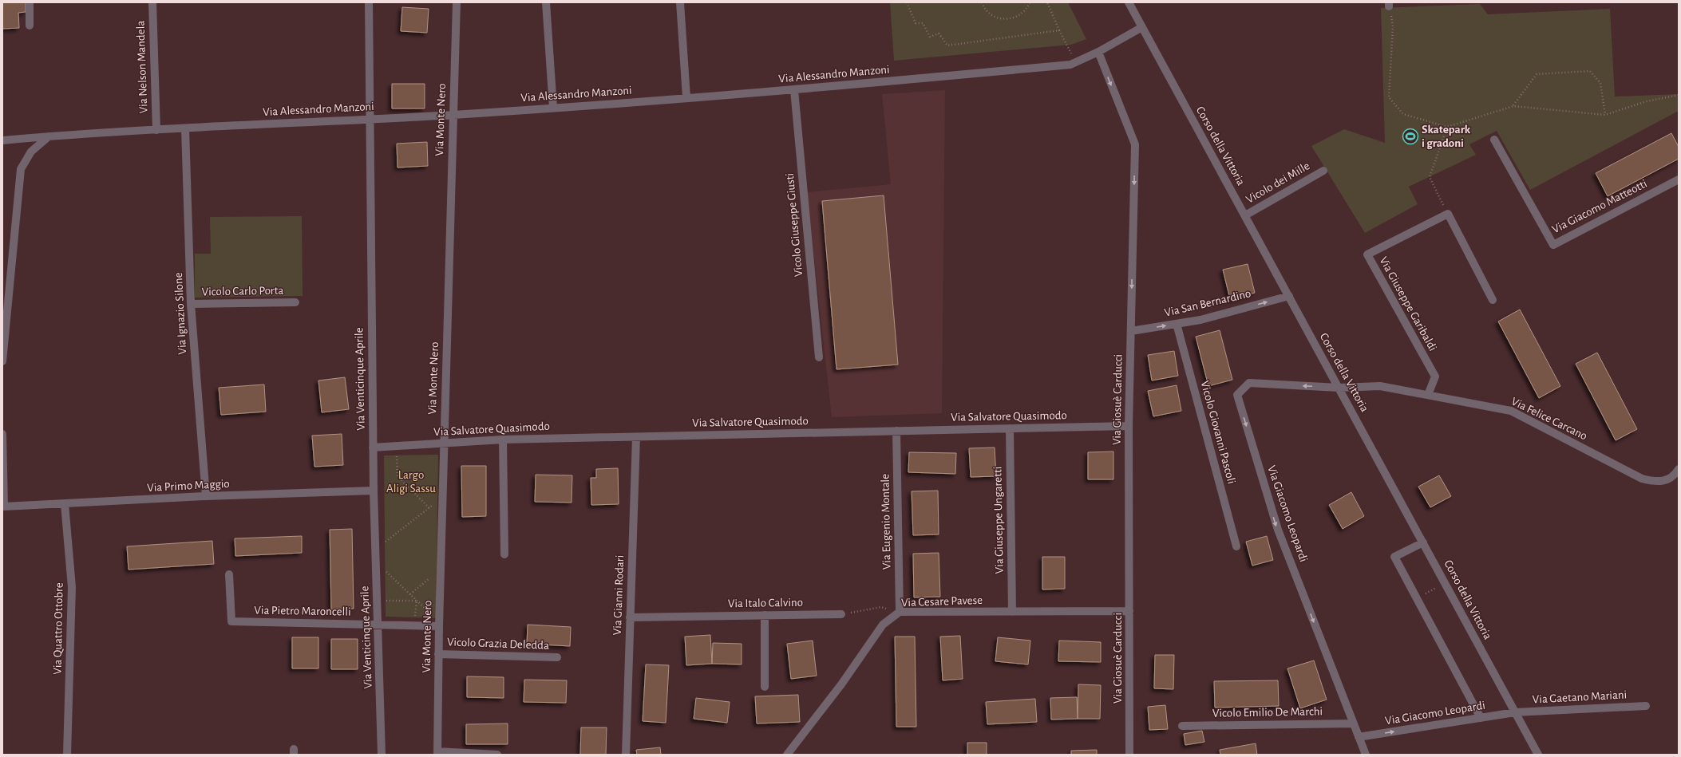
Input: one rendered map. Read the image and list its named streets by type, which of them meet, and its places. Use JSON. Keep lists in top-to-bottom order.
{
  "streets": {
    "street": [
      "Via Nelson Mandela",
      "Via Alessandro Manzoni",
      "Via Monte Nero",
      "Corso della Vittoria",
      "Vicolo dei Mille",
      "Via Giacomo Matteotti",
      "Vicolo Giuseppe Giusti",
      "Vicolo Carlo Porta",
      "Via San Bernardino",
      "Via Giuseppe Garibaldi",
      "Via Ignazio Silone",
      "Via Venticinque Aprile",
      "Via Giosuè Carducci",
      "Via Salvatore Quasimodo",
      "Via Felice Carcano",
      "Vicolo Giovanni Pascoli",
      "Via Primo Maggio",
      "Via Giacomo Leopardi",
      "Via Giuseppe Ungaretti",
      "Via Eugenio Montale",
      "Via Gianni Rodari",
      "Via Cesare Pavese",
      "Via Italo Calvino",
      "Via Pietro Maroncelli",
      "Via Quattro Ottobre",
      "Vicolo Grazia Deledda",
      "Via Gaetano Mariani",
      "Vicolo Emilio De Marchi"
    ]
  },
  "crossings": [
    ["Via Nelson Mandela", "Via Alessandro Manzoni"],
    ["Via Alessandro Manzoni", "Via Monte Nero"],
    ["Via Alessandro Manzoni", "Corso della Vittoria"],
    ["Via Alessandro Manzoni", "Vicolo Giuseppe Giusti"],
    ["Via Alessandro Manzoni", "Via Ignazio Silone"],
    ["Via Alessandro Manzoni", "Via Venticinque Aprile"],
    ["Via Alessandro Manzoni", "Via Giosuè Carducci"],
    ["Via Monte Nero", "Via Salvatore Quasimodo"],
    ["Via Monte Nero", "Via Pietro Maroncelli"],
    ["Via Monte Nero", "Vicolo Grazia Deledda"],
    ["Corso della Vittoria", "Vicolo dei Mille"],
    ["Corso della Vittoria", "Via San Bernardino"],
    ["Corso della Vittoria", "Via Felice Carcano"],
    ["Corso della Vittoria", "Via Giacomo Leopardi"],
    ["Corso della Vittoria", "Via Gaetano Mariani"],
    ["Vicolo Carlo Porta", "Via Ignazio Silone"],
    ["Via San Bernardino", "Via Giosuè Carducci"],
    ["Via San Bernardino", "Vicolo Giovanni Pascoli"],
    ["Via Giuseppe Garibaldi", "Via Felice Carcano"],
    ["Via Ignazio Silone", "Via Primo Maggio"],
    ["Via Venticinque Aprile", "Via Salvatore Quasimodo"],
    ["Via Venticinque Aprile", "Via Primo Maggio"],
    ["Via Venticinque Aprile", "Via Pietro Maroncelli"],
    ["Via Giosuè Carducci", "Via Salvatore Quasimodo"],
    ["Via Giosuè Carducci", "Via Cesare Pavese"],
    ["Via Salvatore Quasimodo", "Via Giuseppe Ungaretti"],
    ["Via Salvatore Quasimodo", "Via Eugenio Montale"],
    ["Via Salvatore Quasimodo", "Via Gianni Rodari"],
    ["Via Felice Carcano", "Via Giacomo Leopardi"],
    ["Via Primo Maggio", "Via Quattro Ottobre"],
    ["Via Giacomo Leopardi", "Via Gaetano Mariani"],
    ["Via Giacomo Leopardi", "Vicolo Emilio De Marchi"],
    ["Via Giuseppe Ungaretti", "Via Cesare Pavese"],
    ["Via Eugenio Montale", "Via Cesare Pavese"],
    ["Via Gianni Rodari", "Via Italo Calvino"]
  ],
  "one_way": ["Via San Bernardino", "Via Giosuè Carducci"],
  "parks": ["Largo Aligi Sassu"],
  "places": {
    "sports": ["Skatepark i gradoni"]
  }
}
